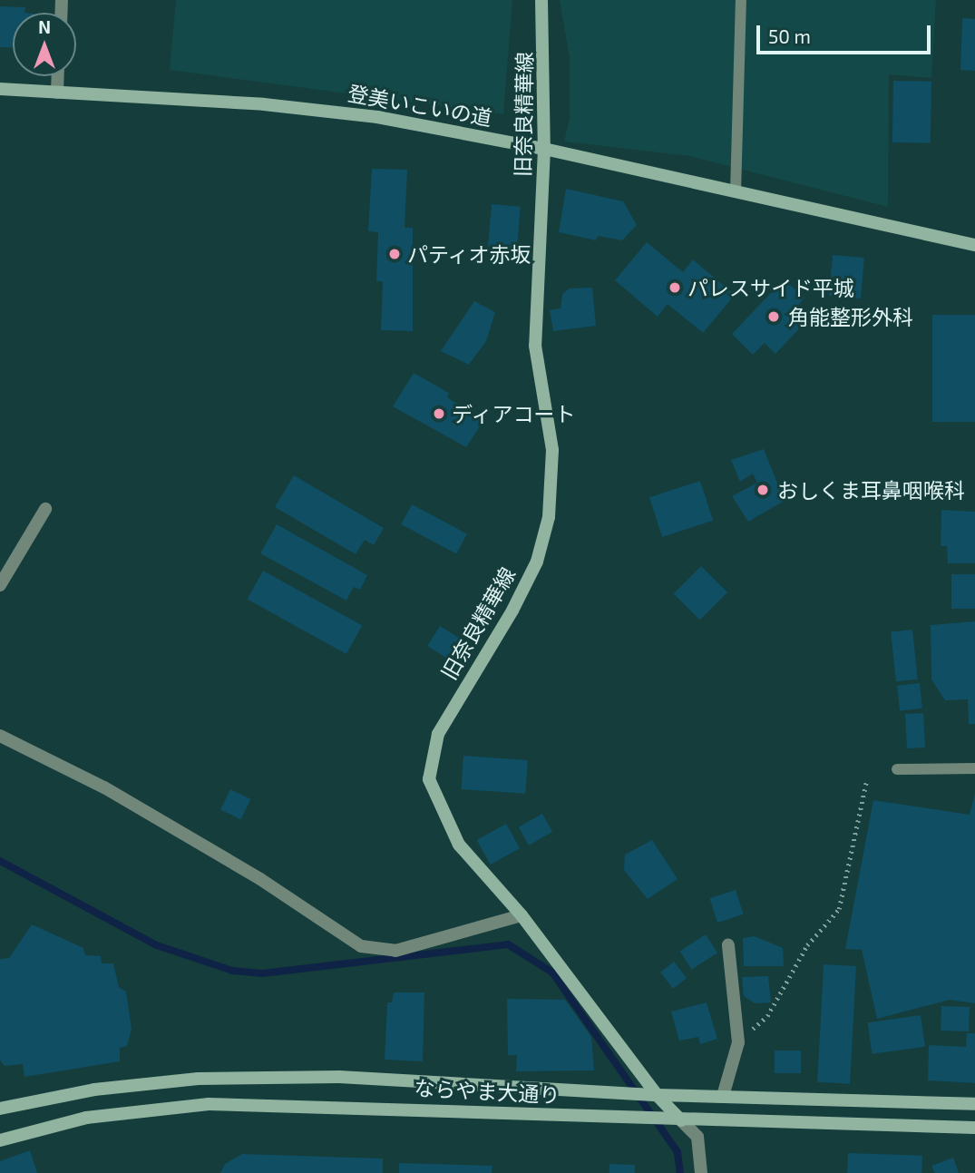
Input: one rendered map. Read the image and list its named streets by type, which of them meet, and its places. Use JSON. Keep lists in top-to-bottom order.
{
  "streets": {
    "street": ["登美いこいの道", "旧奈良精華線", "ならやま大通り"]
  },
  "crossings": [
    ["登美いこいの道", "旧奈良精華線"],
    ["旧奈良精華線", "ならやま大通り"]
  ],
  "places": [
    "パティオ赤坂",
    "パレスサイド平城",
    "角能整形外科",
    "ディアコート",
    "おしくま耳鼻咽喉科"
  ],
  "scale_bar": "50 m",
  "north": "top"
}
